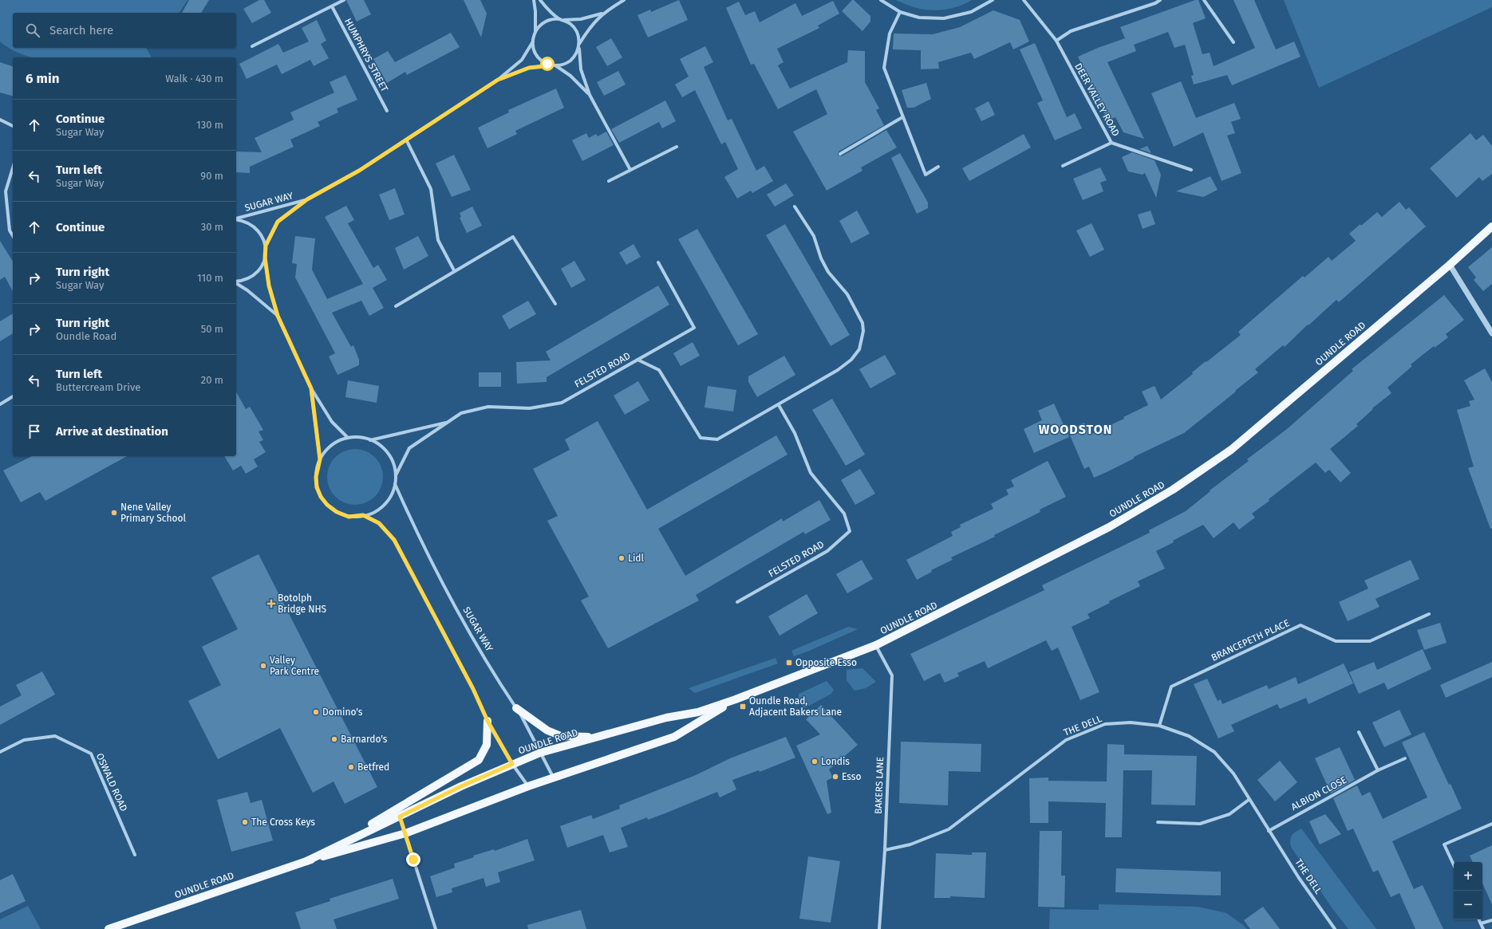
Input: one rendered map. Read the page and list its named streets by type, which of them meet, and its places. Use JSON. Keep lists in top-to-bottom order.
{
  "streets": {
    "main road": ["OUNDLE ROAD"],
    "street": [
      "HUMPHRYS STREET",
      "DEER VALLEY ROAD",
      "SUGAR WAY",
      "FELSTED ROAD",
      "BRANCEPETH PLACE",
      "THE DELL",
      "OSWALD ROAD",
      "BAKERS LANE",
      "ALBION CLOSE"
    ]
  },
  "crossings": [
    ["SUGAR WAY", "OUNDLE ROAD"],
    ["SUGAR WAY", "FELSTED ROAD"],
    ["OUNDLE ROAD", "BAKERS LANE"],
    ["BRANCEPETH PLACE", "THE DELL"],
    ["THE DELL", "BAKERS LANE"],
    ["THE DELL", "ALBION CLOSE"]
  ],
  "districts": ["WOODSTON"],
  "places": {
    "other": [
      "Nene Valley Primary School",
      "Lidl",
      "Valley Park Centre",
      "Domino's",
      "Barnardo's",
      "Londis",
      "Betfred",
      "Esso",
      "The Cross Keys"
    ],
    "health": ["Botolph Bridge NHS"],
    "transit": ["Opposite Esso", "Oundle Road, Adjacent Bakers Lane"]
  },
  "page": {
    "search": "Search here",
    "heading": ["6 min", "Walk · 430 m"],
    "list": [
      ["Continue", "Sugar Way", "130 m"],
      ["Turn left", "Sugar Way", "90 m"],
      ["Continue", "30 m"],
      ["Turn right", "Sugar Way", "110 m"],
      ["Turn right", "Oundle Road", "50 m"],
      ["Turn left", "Buttercream Drive", "20 m"],
      "Arrive at destination"
    ],
    "map_buttons": ["+", "−"]
  }
}
